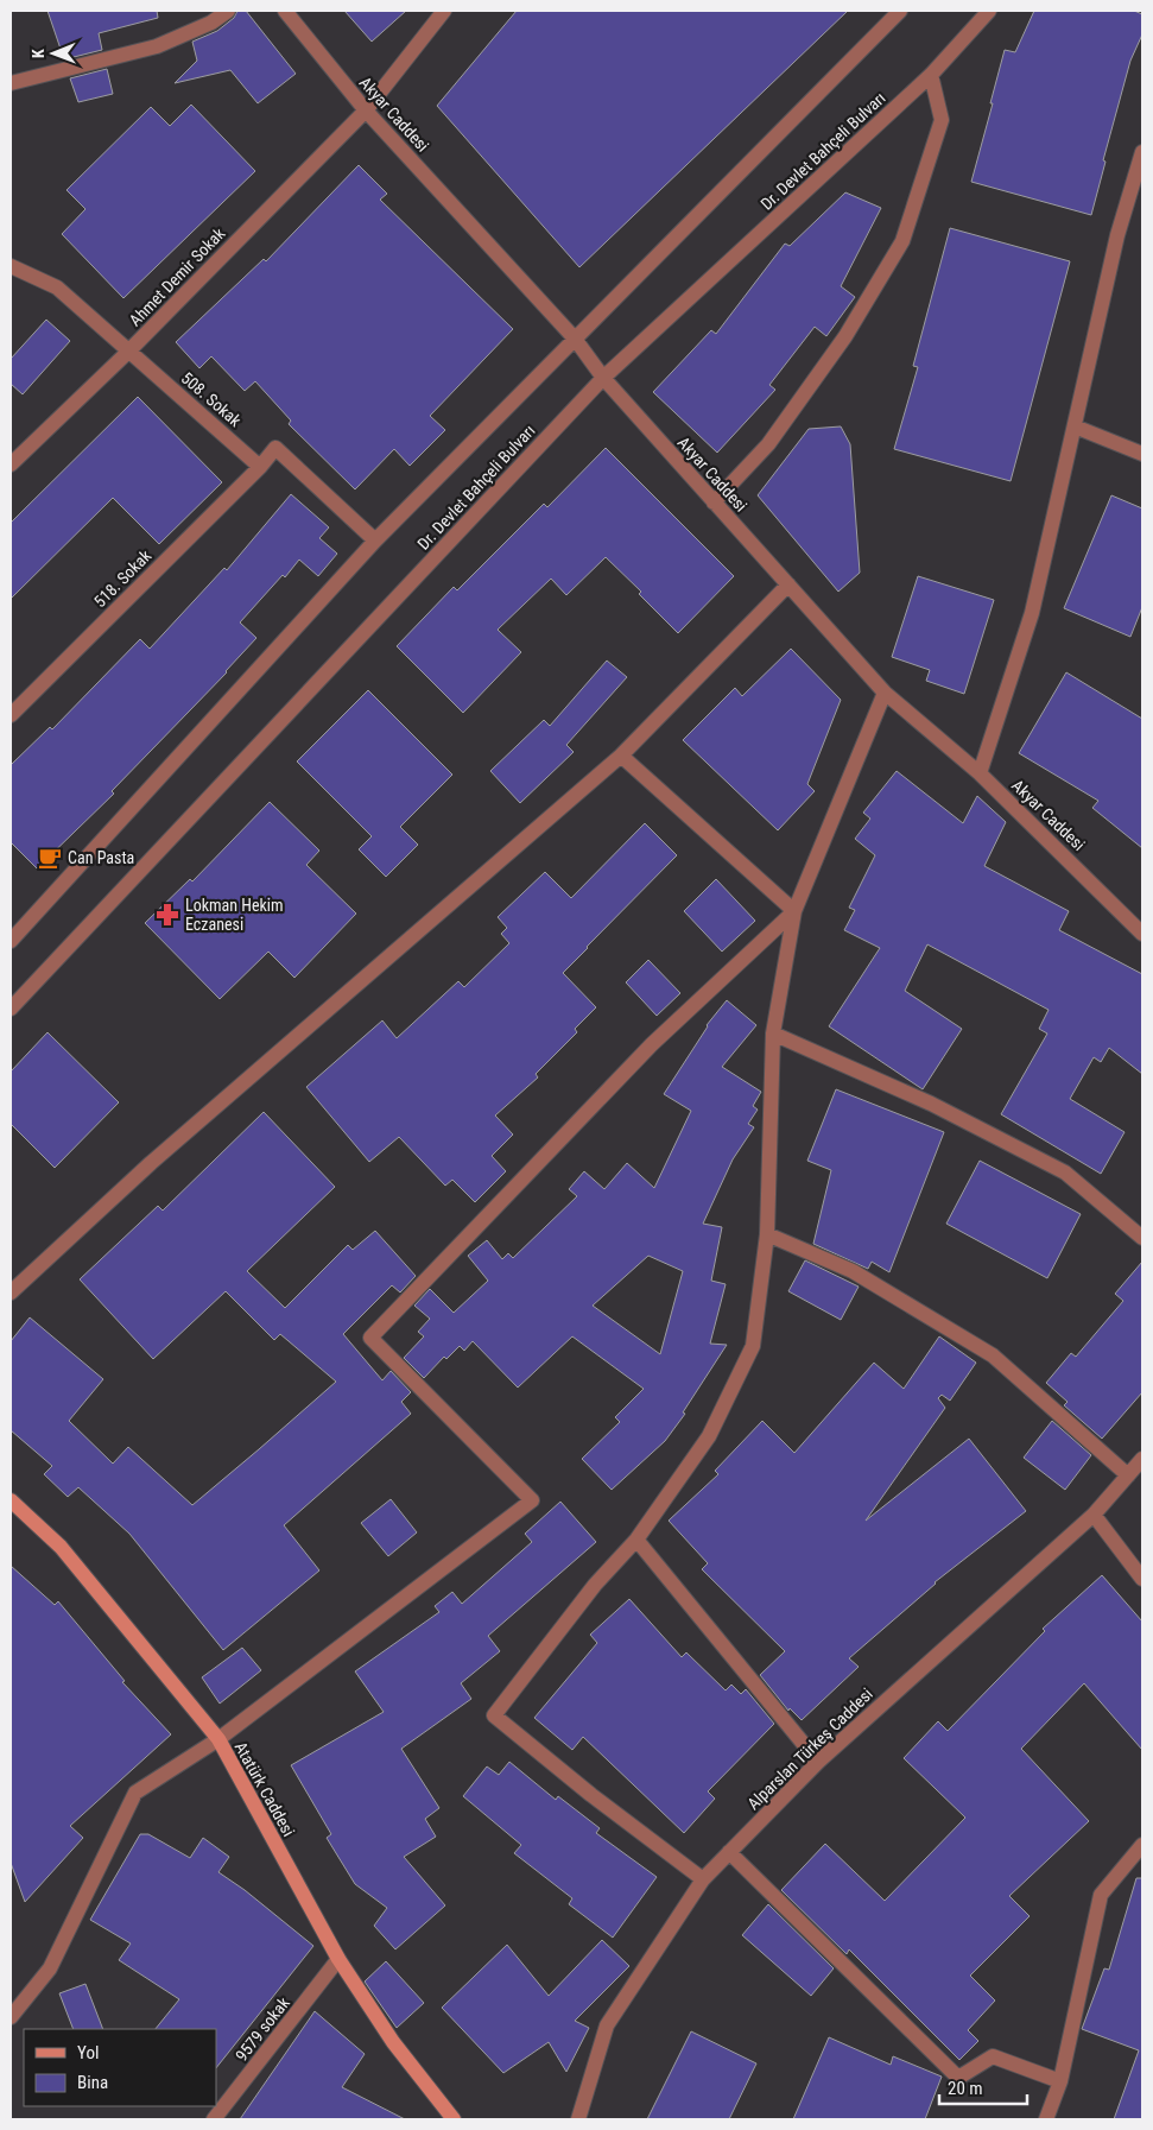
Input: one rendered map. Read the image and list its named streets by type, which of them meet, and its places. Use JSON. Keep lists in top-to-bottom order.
{
  "streets": {
    "street": [
      "Akyar Caddesi",
      "Dr. Devlet Bahçeli Bulvarı",
      "Ahmet Demir Sokak",
      "508. Sokak",
      "518. Sokak",
      "Alparslan Türkeş Caddesi",
      "Atatürk Caddesi",
      "9579 sokak"
    ]
  },
  "crossings": [
    ["Akyar Caddesi", "Dr. Devlet Bahçeli Bulvarı"],
    ["Akyar Caddesi", "Ahmet Demir Sokak"],
    ["Ahmet Demir Sokak", "508. Sokak"],
    ["508. Sokak", "518. Sokak"],
    ["Atatürk Caddesi", "9579 sokak"]
  ],
  "places": {
    "cafe": ["Can Pasta"],
    "pharmacy": ["Lokman Hekim Eczanesi"]
  },
  "legend": ["Yol", "Bina"],
  "scale_bar": "20 m",
  "north": "left"
}
